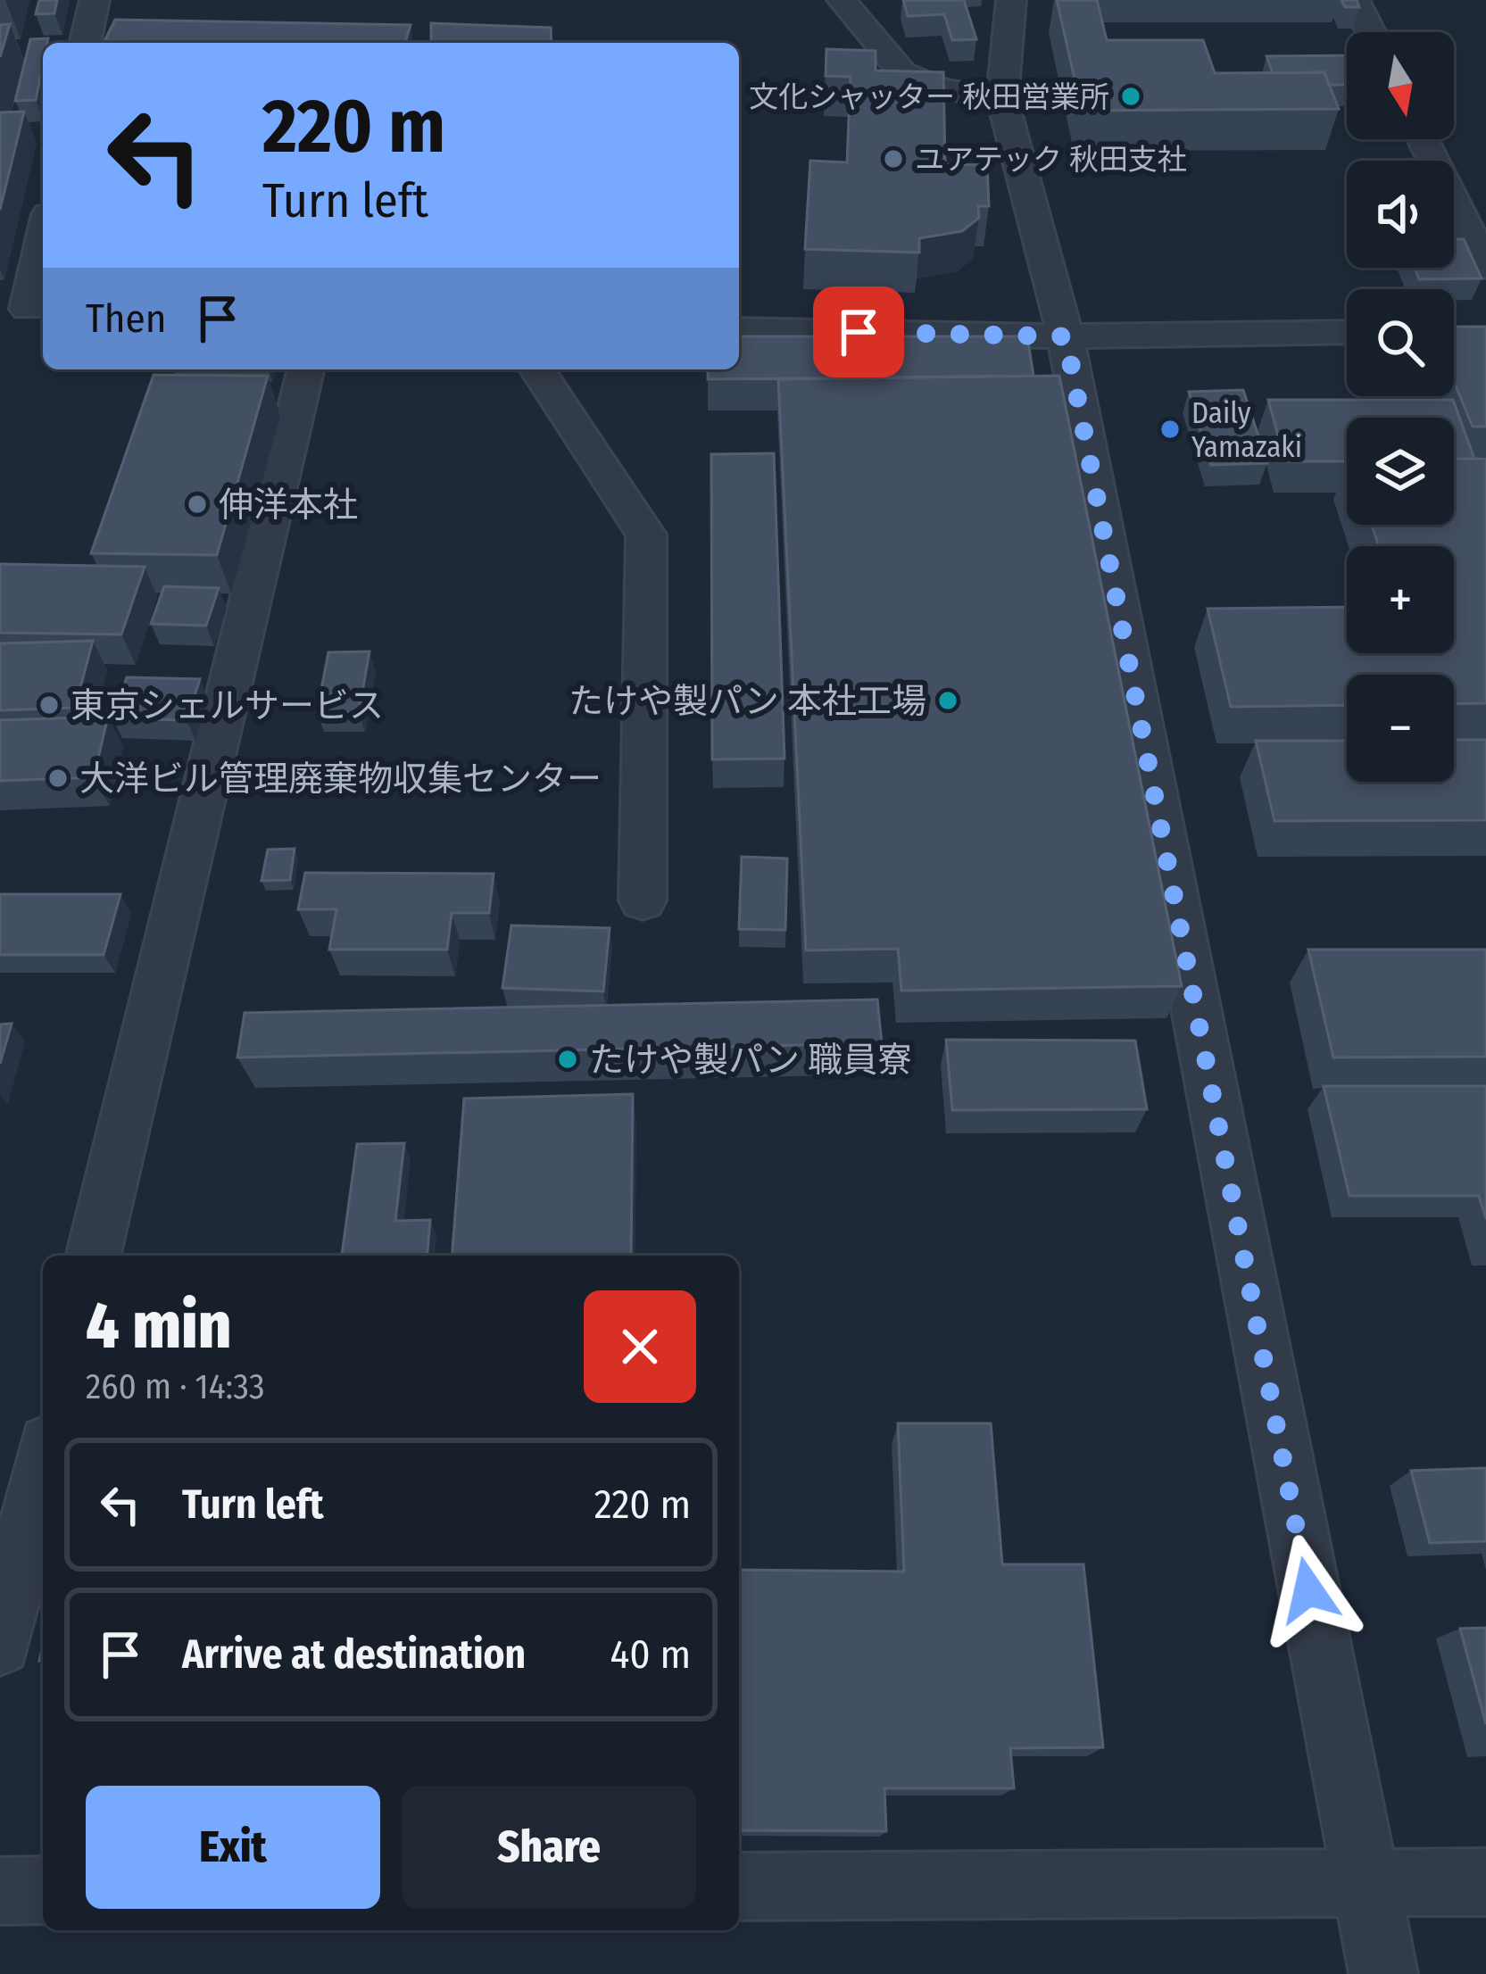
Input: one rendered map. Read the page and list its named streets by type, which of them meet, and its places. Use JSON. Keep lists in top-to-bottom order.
{
  "places": [
    "文化シャッター 秋田営業所",
    "ユアテック 秋田支社",
    "Daily Yamazaki",
    "伸洋本社",
    "たけや製パン 本社工場",
    "東京シェルサービス",
    "大洋ビル管理廃棄物収集センター",
    "たけや製パン 職員寮"
  ],
  "north": "bottom",
  "page": {
    "map_buttons": ["+", "−"],
    "turn": ["220 m", "Turn left"],
    "then": "Then",
    "heading": ["4 min", "260 m · 14:33"],
    "list": [
      {
        "name": "Turn left",
        "value": "220 m"
      },
      {
        "name": "Arrive at destination",
        "value": "40 m"
      }
    ],
    "buttons": ["Exit", "Share"]
  }
}
